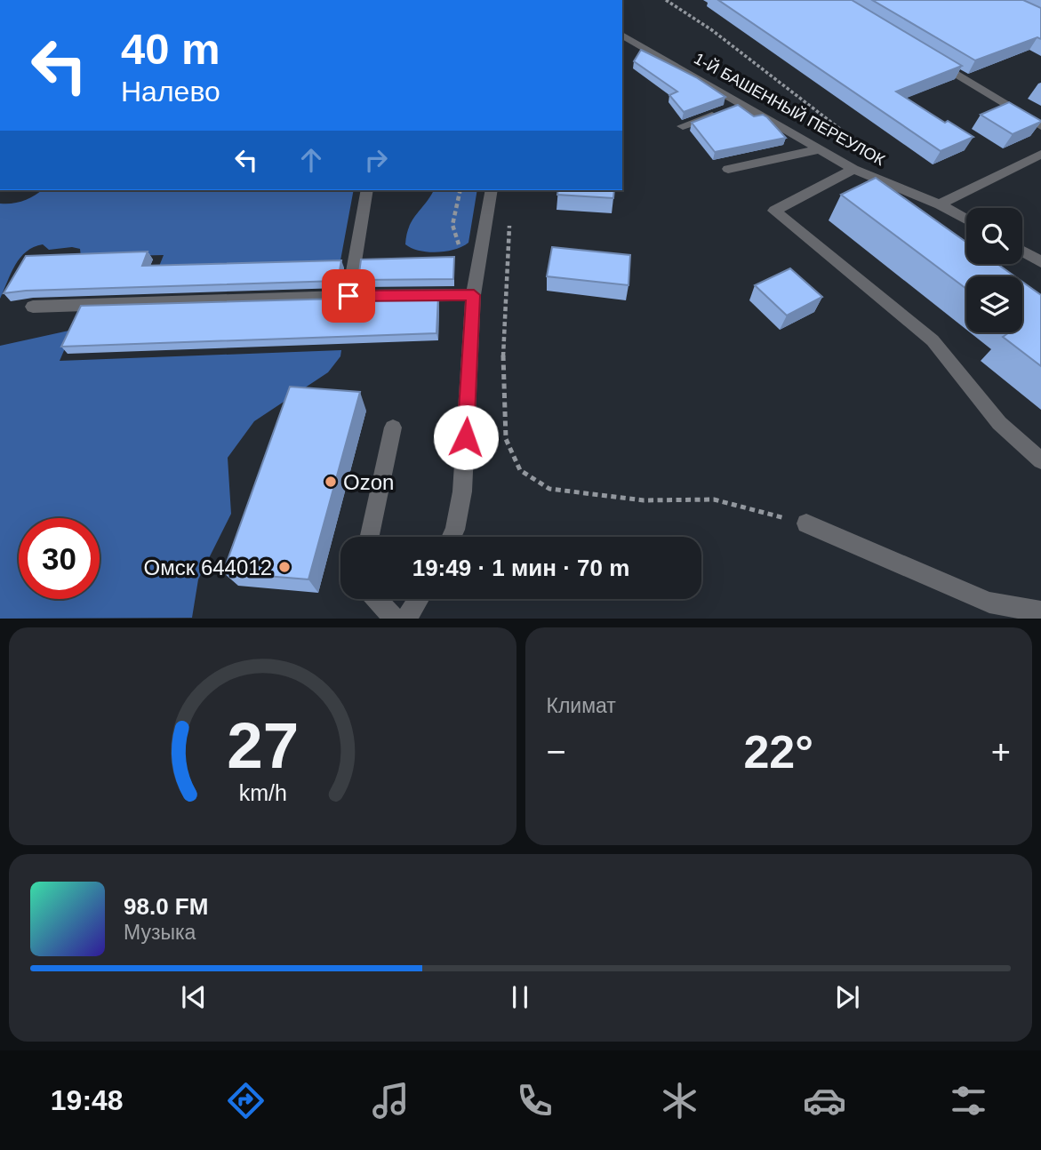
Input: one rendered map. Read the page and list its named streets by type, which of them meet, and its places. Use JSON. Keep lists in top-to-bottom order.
{
  "streets": {
    "street": ["1-Й БАШЕННЫЙ ПЕРЕУЛОК"]
  },
  "places": ["Ozon", "Омск 644012"],
  "page": {
    "turn": ["40 m", "Налево"],
    "limit": "30",
    "trip": "19:49 · 1 мин · 70 m",
    "tile": "Климат",
    "heat": ["−", "22°", "+"],
    "song": ["98.0 FM", "Музыка"],
    "tabs": "19:48",
    "gauge": ["27", "km/h"]
  }
}
